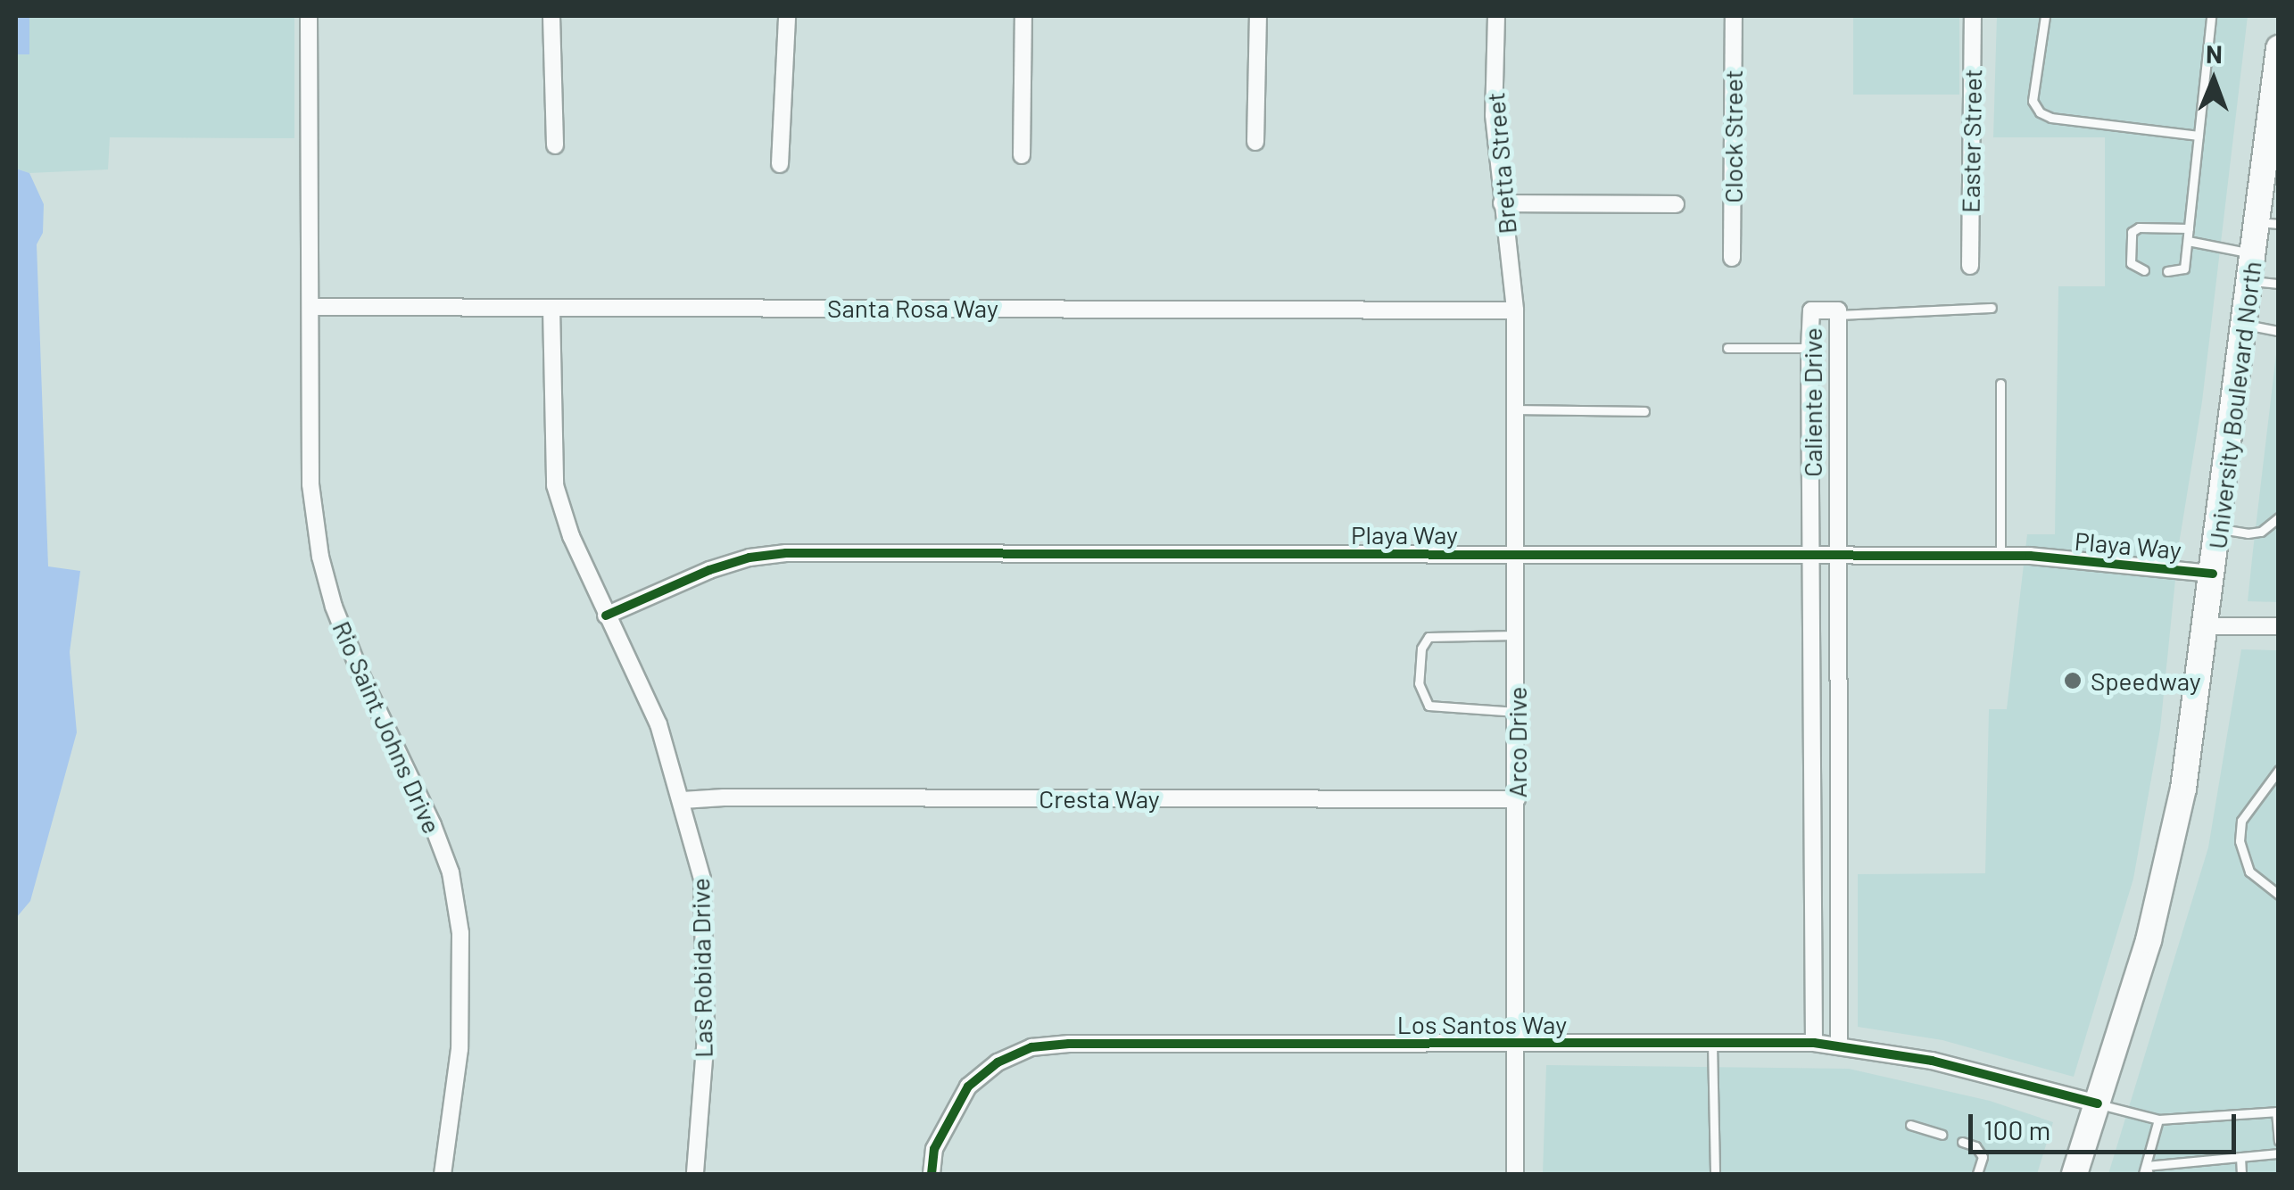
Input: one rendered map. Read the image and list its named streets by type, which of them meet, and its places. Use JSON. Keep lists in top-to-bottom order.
{
  "streets": {
    "main road": ["University Boulevard North"],
    "street": [
      "Clock Street",
      "Easter Street",
      "Bretta Street",
      "Santa Rosa Way",
      "Caliente Drive",
      "Playa Way",
      "Rio Saint Johns Drive",
      "Arco Drive",
      "Cresta Way",
      "Las Robida Drive",
      "Los Santos Way"
    ]
  },
  "crossings": [
    ["Bretta Street", "Santa Rosa Way"],
    ["Bretta Street", "Arco Drive"],
    ["Santa Rosa Way", "Rio Saint Johns Drive"],
    ["Santa Rosa Way", "Arco Drive"],
    ["Santa Rosa Way", "Las Robida Drive"],
    ["Caliente Drive", "Playa Way"],
    ["Caliente Drive", "Los Santos Way"],
    ["University Boulevard North", "Playa Way"],
    ["University Boulevard North", "Los Santos Way"],
    ["Playa Way", "Arco Drive"],
    ["Playa Way", "Las Robida Drive"],
    ["Arco Drive", "Cresta Way"],
    ["Arco Drive", "Los Santos Way"],
    ["Cresta Way", "Las Robida Drive"]
  ],
  "places": ["Speedway"],
  "scale_bar": "100 m",
  "north": "top"
}
